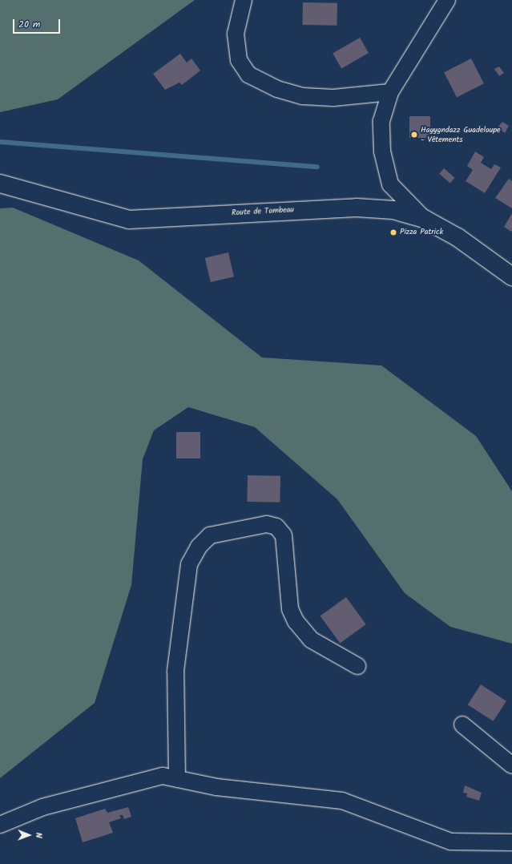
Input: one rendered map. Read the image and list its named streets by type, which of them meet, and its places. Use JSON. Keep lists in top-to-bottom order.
{
  "streets": {
    "main road": ["Route de Tombeau"]
  },
  "places": ["Hayygndazz Guadeloupe - Vêtements", "Pizza Patrick"],
  "scale_bar": "20 m",
  "north": "right"
}
